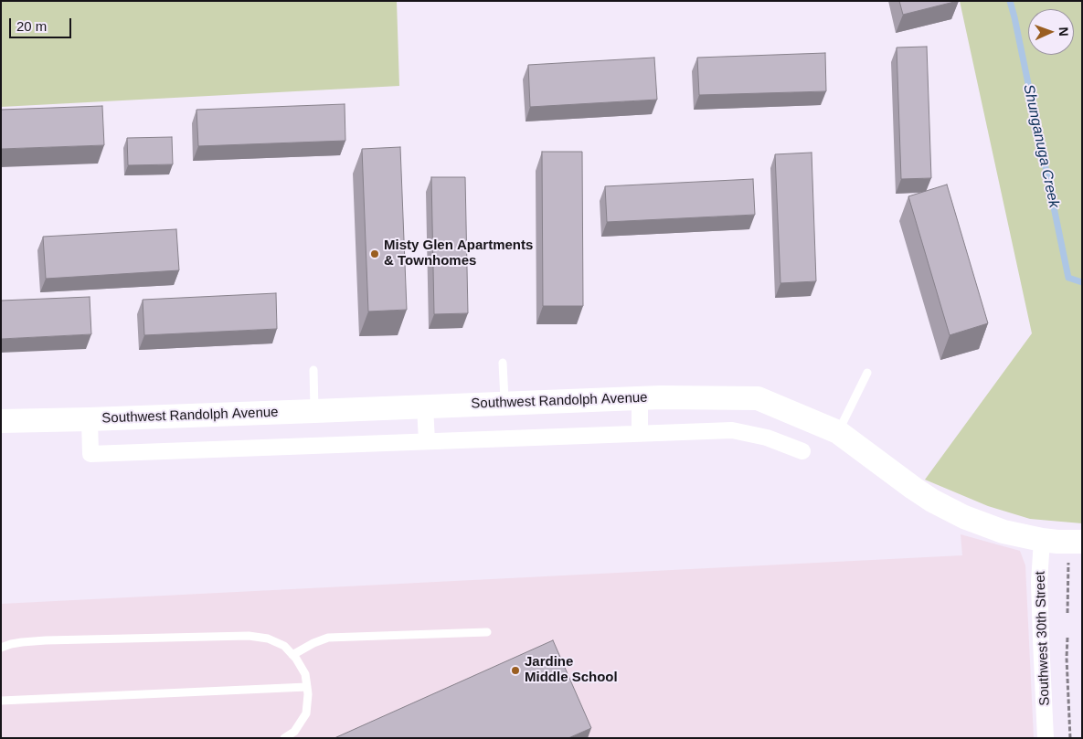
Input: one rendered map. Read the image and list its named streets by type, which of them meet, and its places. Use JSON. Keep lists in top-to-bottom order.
{
  "streets": {
    "street": ["Southwest Randolph Avenue", "Southwest 30th Street"]
  },
  "crossings": [
    ["Southwest Randolph Avenue", "Southwest 30th Street"]
  ],
  "water": ["Shunganuga Creek"],
  "places": ["Misty Glen Apartments & Townhomes", "Jardine Middle School"],
  "scale_bar": "20 m",
  "north": "right"
}
